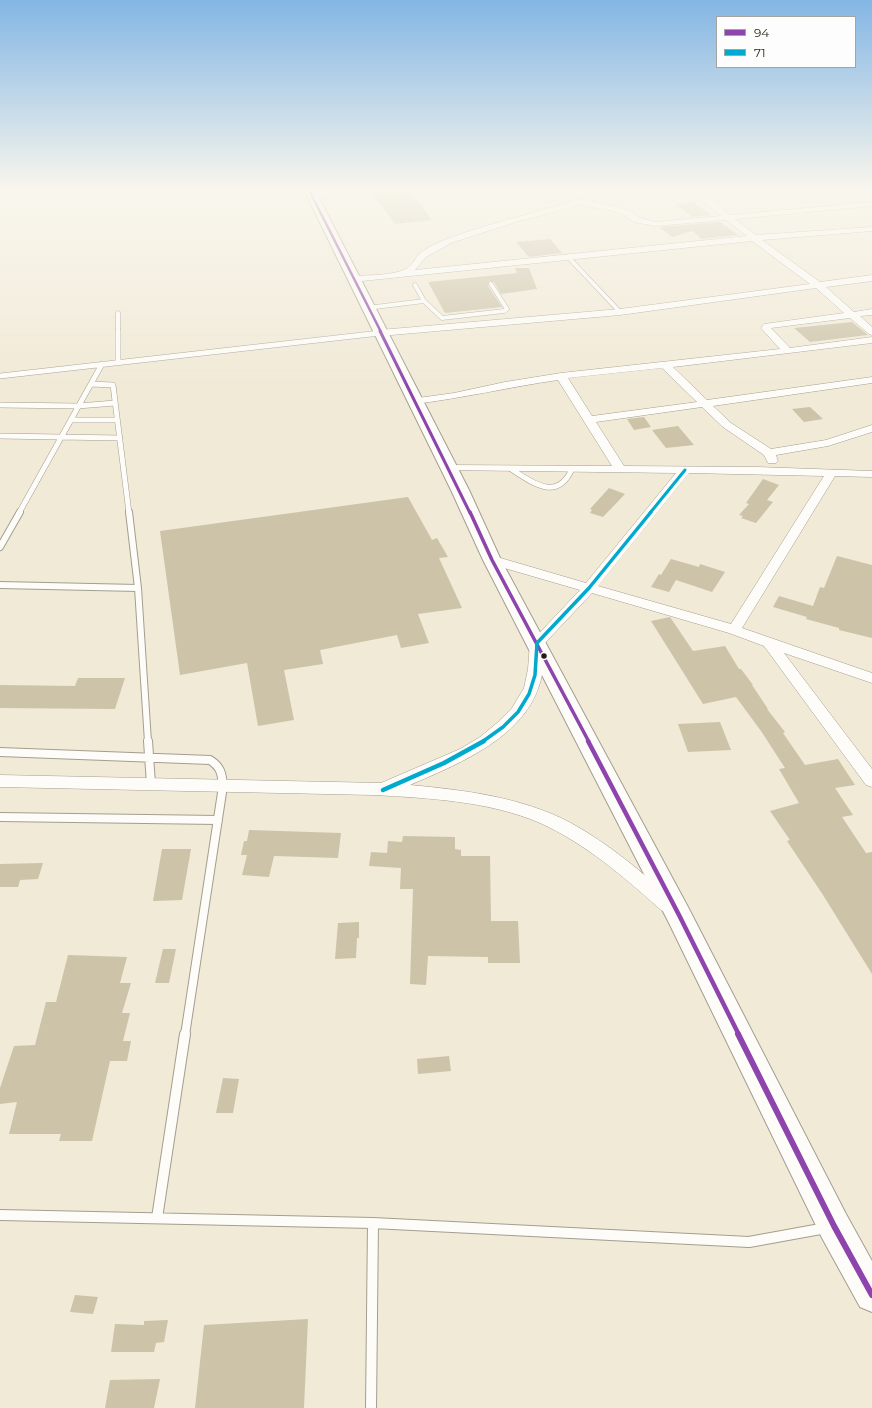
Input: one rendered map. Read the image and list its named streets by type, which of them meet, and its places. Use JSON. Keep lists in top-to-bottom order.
{
  "lines": ["transit line 94", "transit line 71"],
  "legend": ["94", "71"]
}
